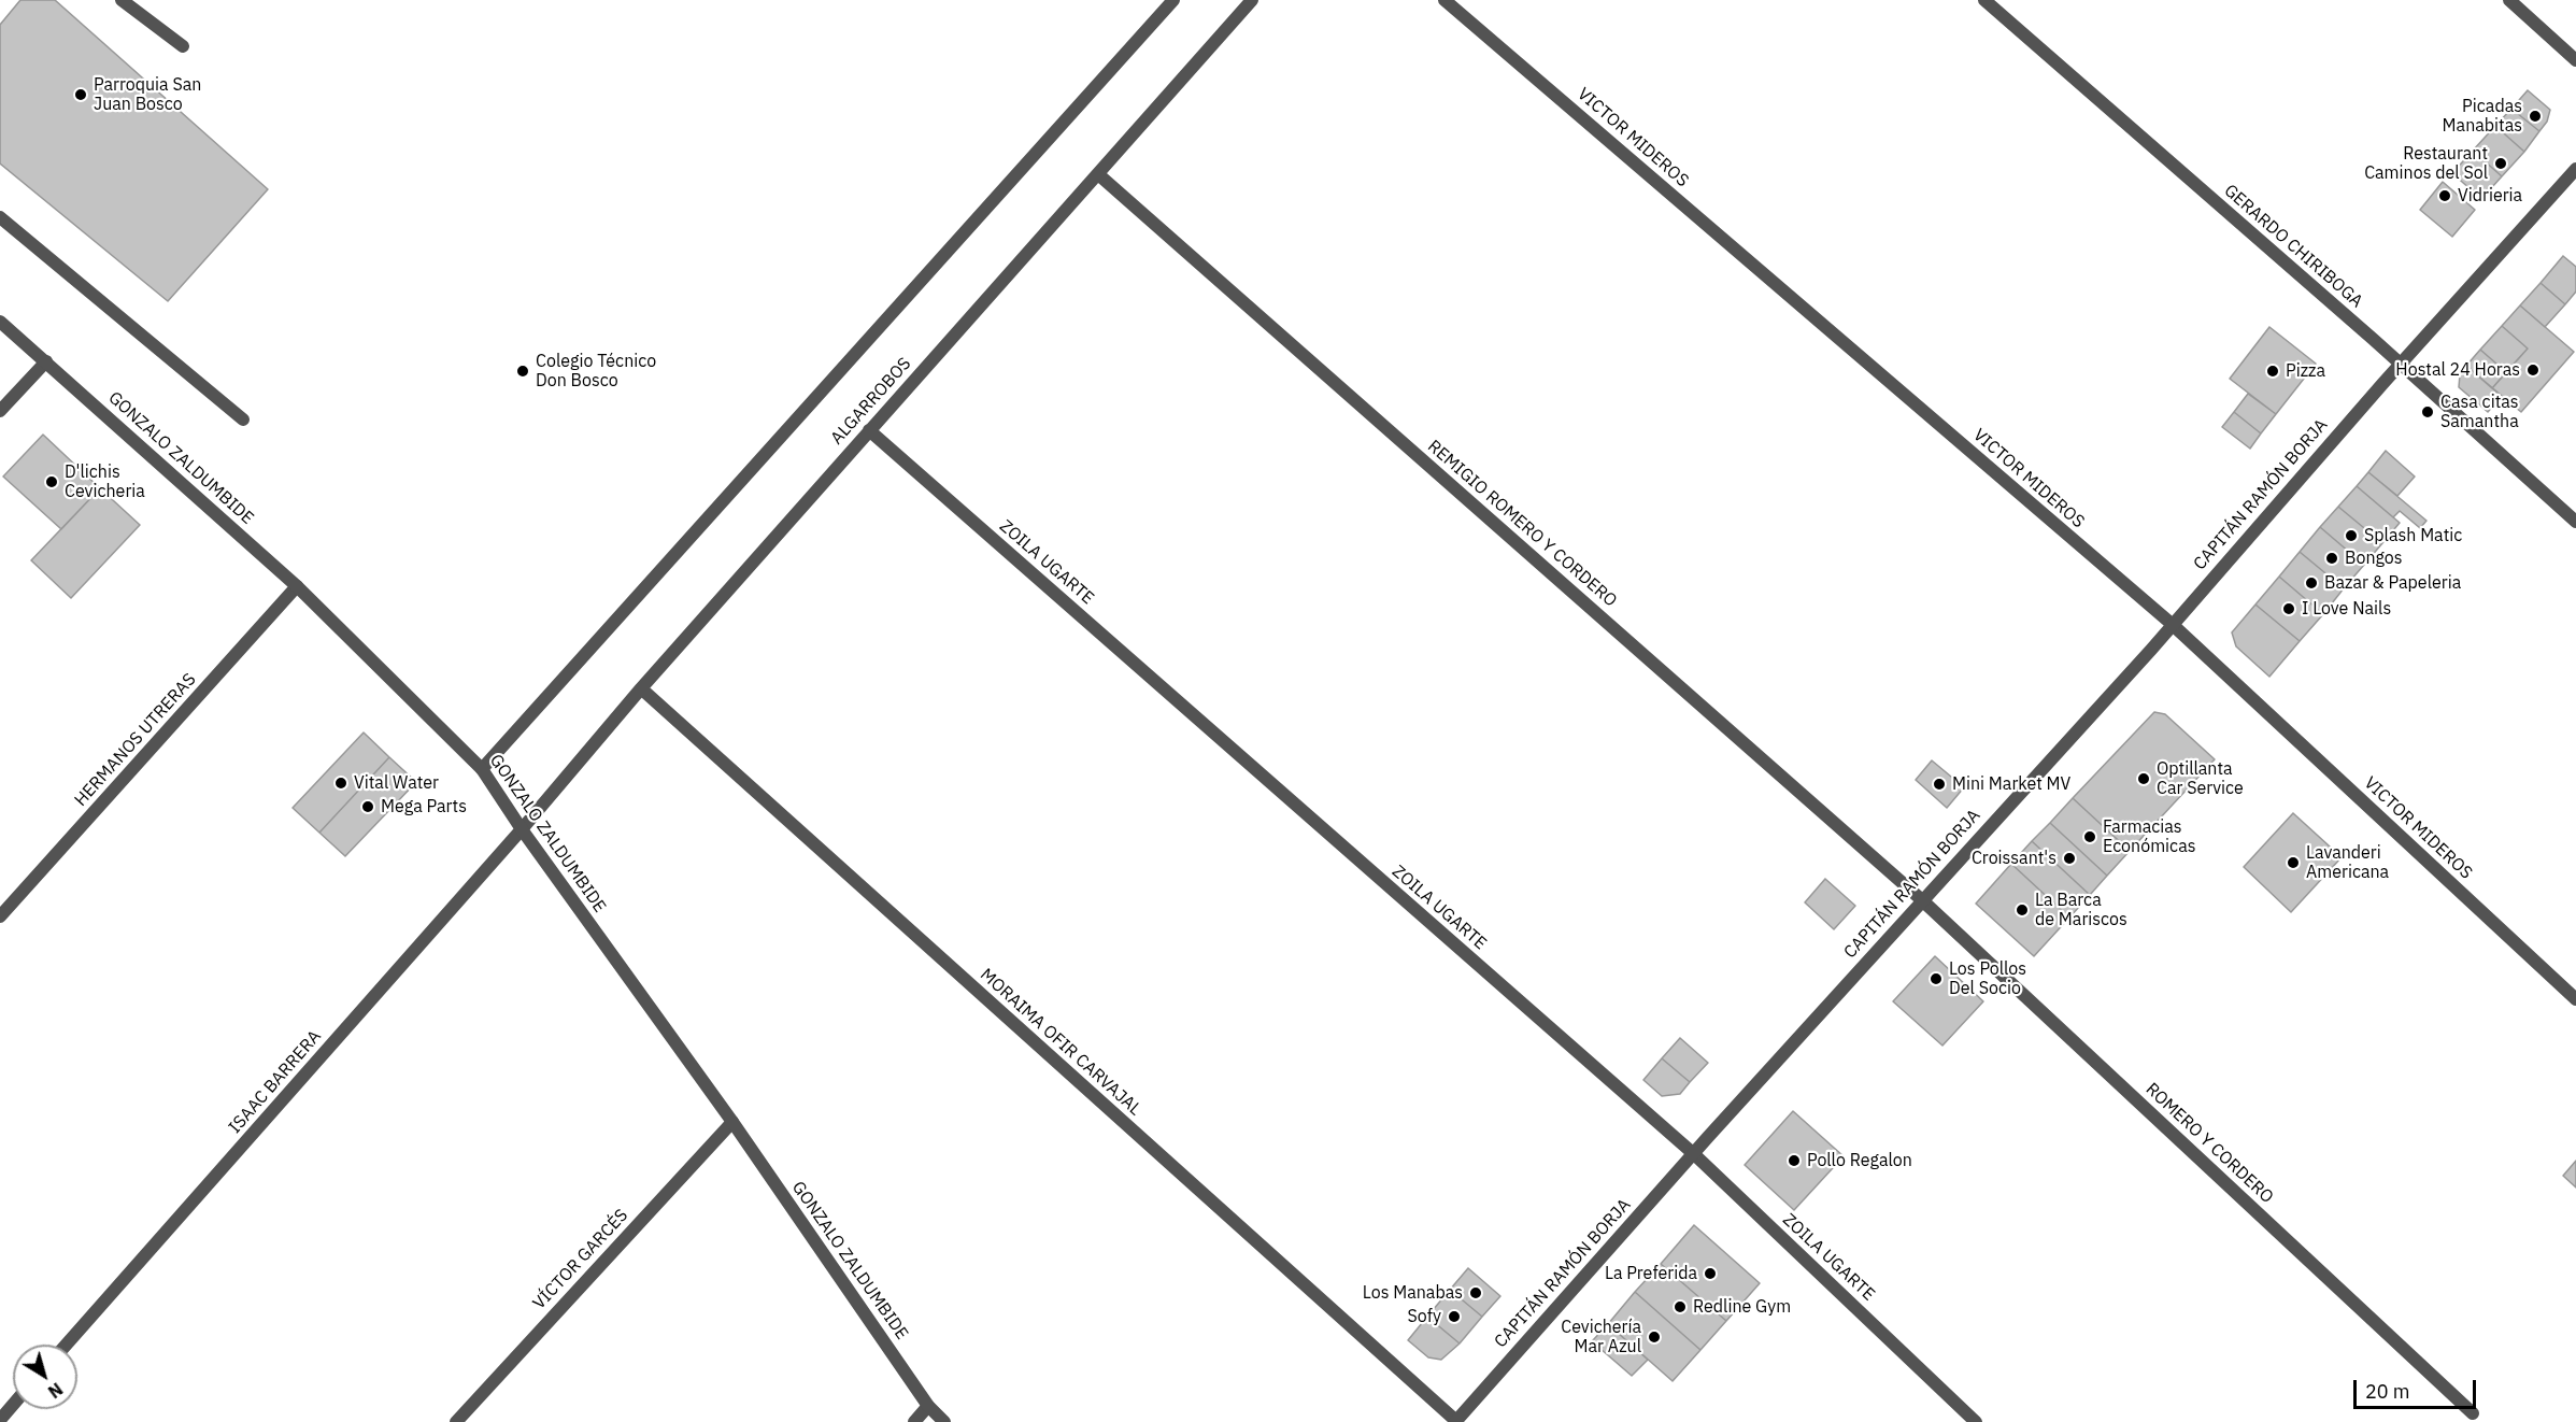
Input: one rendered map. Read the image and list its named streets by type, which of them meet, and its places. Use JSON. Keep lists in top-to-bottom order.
{
  "streets": {
    "street": [
      "VICTOR MIDEROS",
      "GERARDO CHIRIBOGA",
      "ALGARROBOS",
      "GONZALO ZALDUMBIDE",
      "CAPITÁN RAMÓN BORJA",
      "REMIGIO ROMERO Y CORDERO",
      "ZOILA UGARTE",
      "HERMANOS UTRERAS",
      "MORAIMA OFIR CARVAJAL",
      "ISAAC BARRERA",
      "ROMERO Y CORDERO",
      "VÍCTOR GARCÉS"
    ]
  },
  "crossings": [
    ["VICTOR MIDEROS", "CAPITÁN RAMÓN BORJA"],
    ["GERARDO CHIRIBOGA", "CAPITÁN RAMÓN BORJA"],
    ["ALGARROBOS", "GONZALO ZALDUMBIDE"],
    ["ALGARROBOS", "REMIGIO ROMERO Y CORDERO"],
    ["ALGARROBOS", "ZOILA UGARTE"],
    ["ALGARROBOS", "MORAIMA OFIR CARVAJAL"],
    ["ALGARROBOS", "ISAAC BARRERA"],
    ["GONZALO ZALDUMBIDE", "HERMANOS UTRERAS"],
    ["GONZALO ZALDUMBIDE", "ISAAC BARRERA"],
    ["GONZALO ZALDUMBIDE", "VÍCTOR GARCÉS"],
    ["CAPITÁN RAMÓN BORJA", "REMIGIO ROMERO Y CORDERO"],
    ["CAPITÁN RAMÓN BORJA", "ZOILA UGARTE"],
    ["CAPITÁN RAMÓN BORJA", "MORAIMA OFIR CARVAJAL"],
    ["CAPITÁN RAMÓN BORJA", "ROMERO Y CORDERO"],
    ["REMIGIO ROMERO Y CORDERO", "ROMERO Y CORDERO"]
  ],
  "places": [
    "Parroquia San Juan Bosco",
    "Picadas Manabitas",
    "Restaurant Caminos del Sol",
    "Vidrieria",
    "Hostal 24 Horas",
    "Colegio Técnico Don Bosco",
    "Pizza",
    "Casa citas Samantha",
    "D'lichis Cevicheria",
    "Splash Matic",
    "Bongos",
    "Bazar & Papeleria",
    "I Love Nails",
    "Optillanta Car Service",
    "Vital Water",
    "Mini Market MV",
    "Mega Parts",
    "Farmacias Económicas",
    "Croissant's",
    "Lavanderi Americana",
    "La Barca de Mariscos",
    "Los Pollos Del Socio",
    "Pollo Regalon",
    "La Preferida",
    "Los Manabas",
    "Redline Gym",
    "Sofy",
    "Cevichería Mar Azul"
  ],
  "scale_bar": "20 m",
  "north": "bottom right"
}
